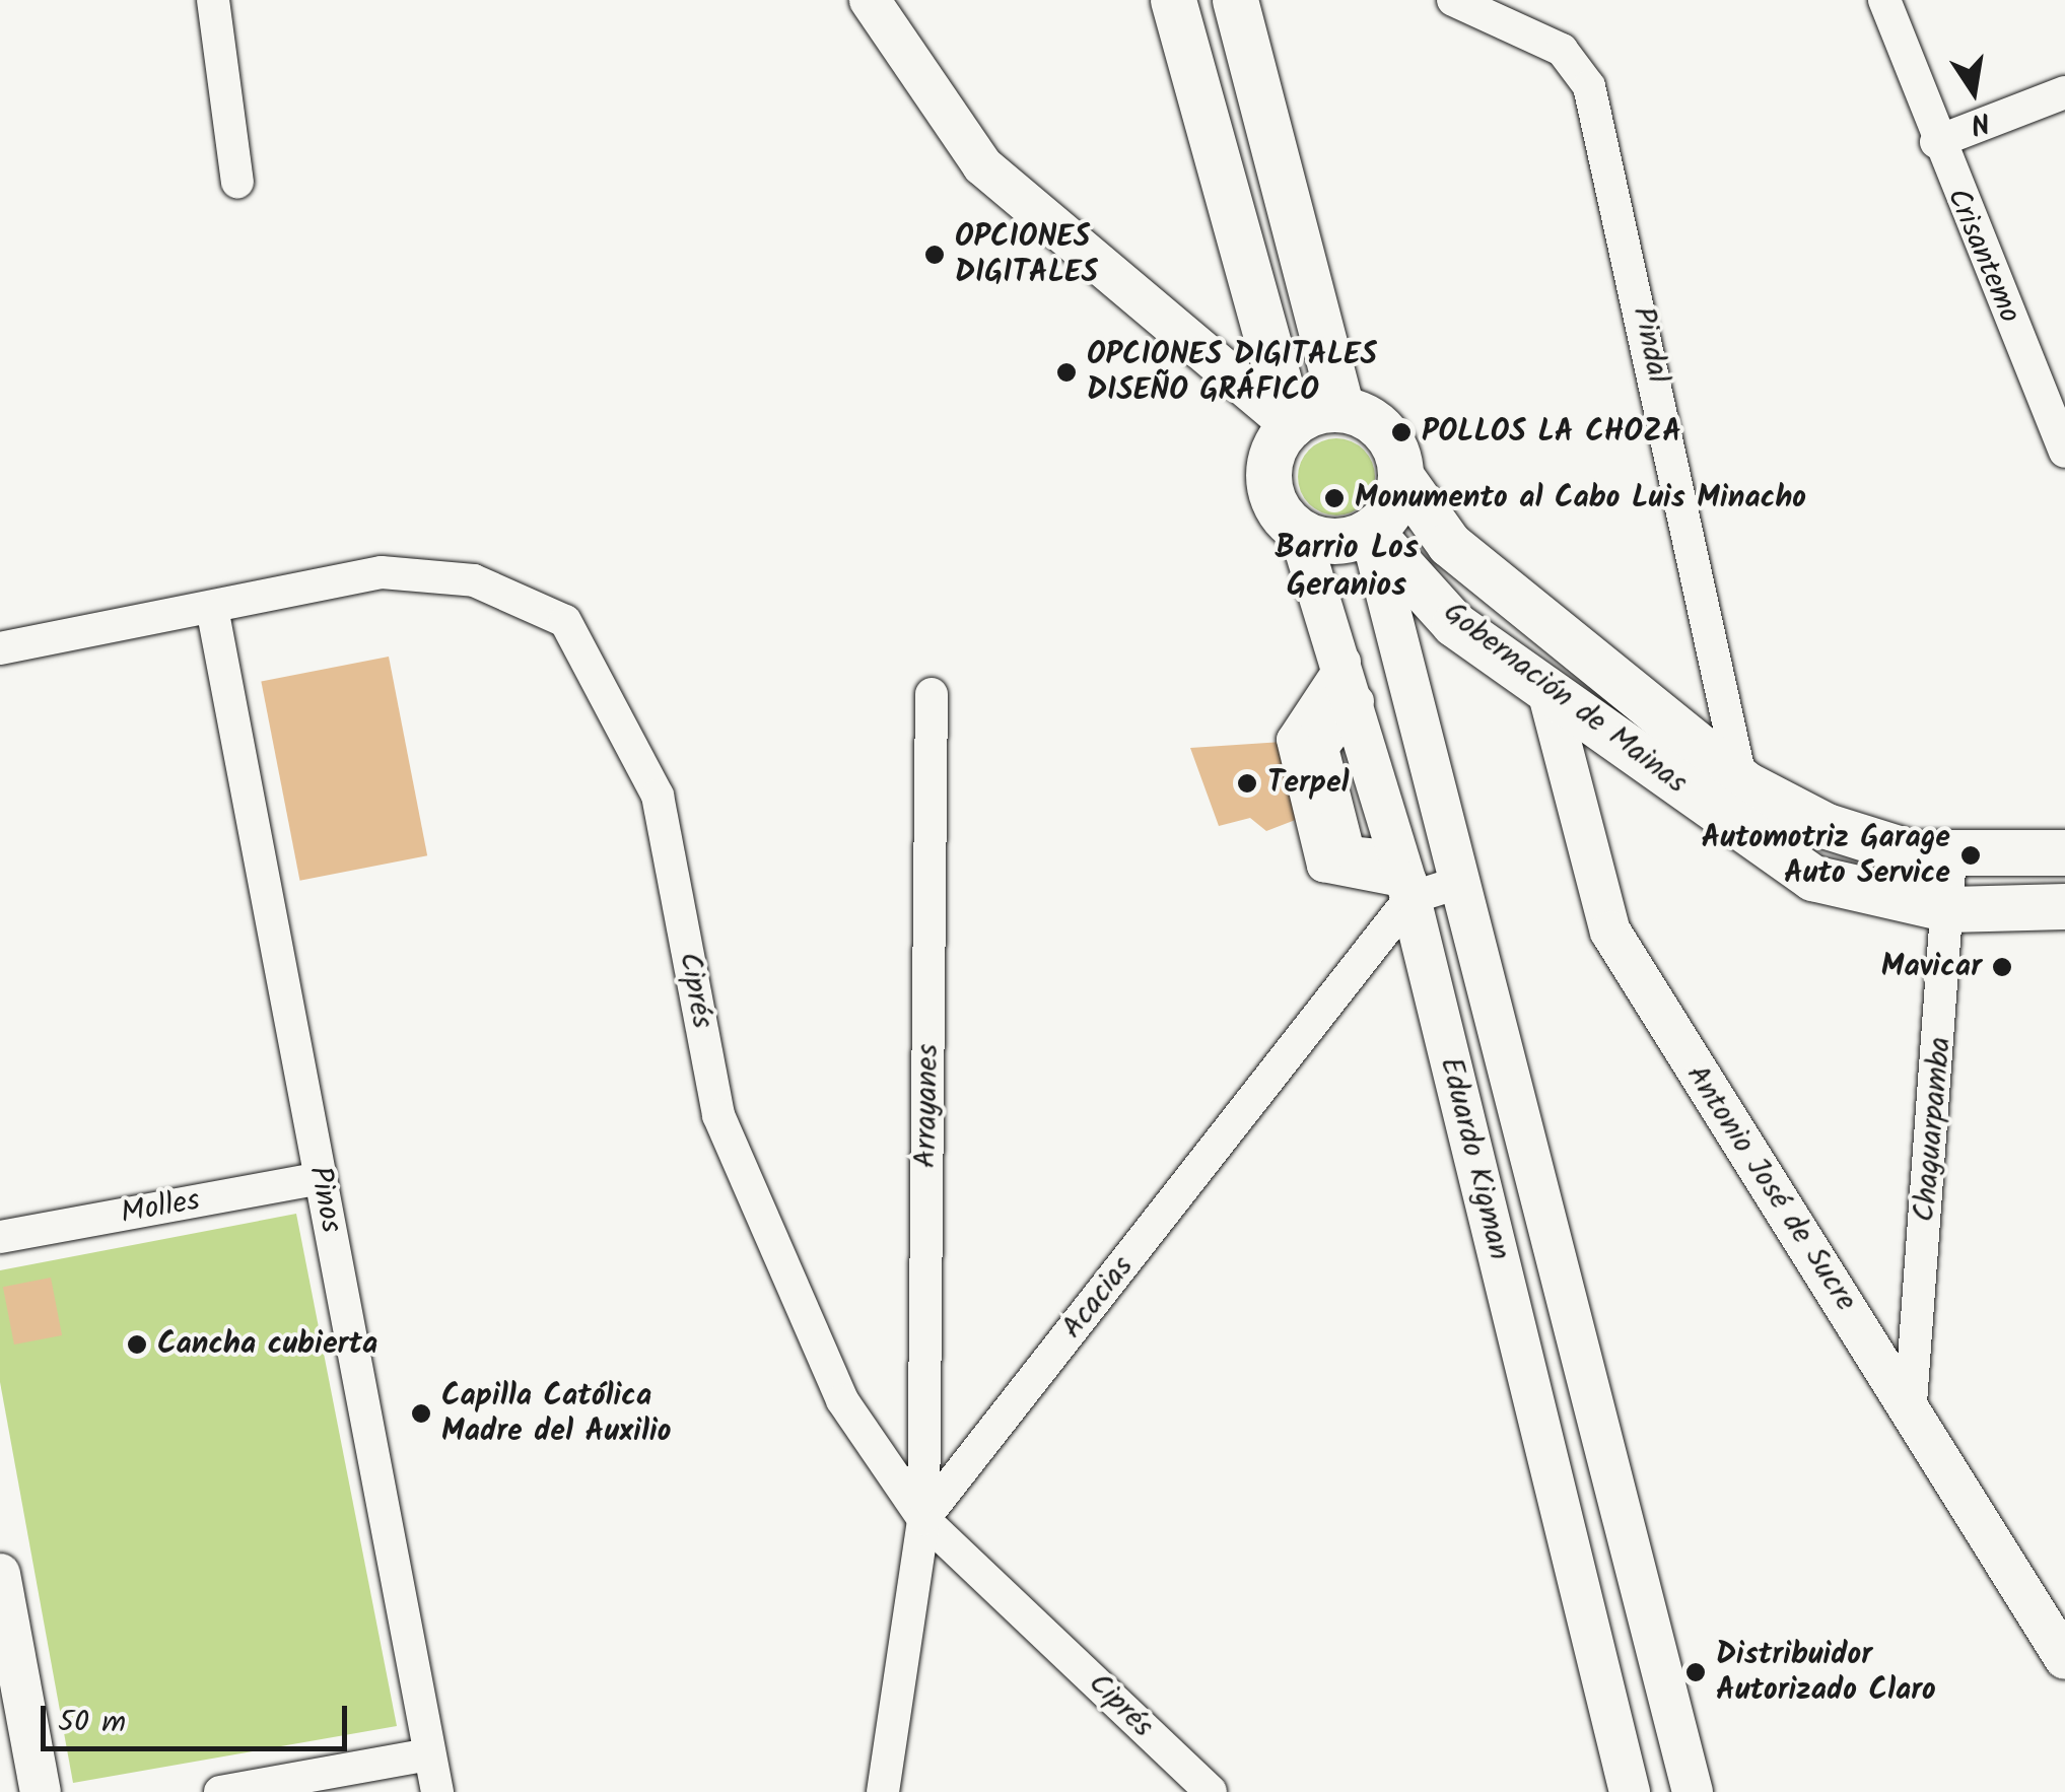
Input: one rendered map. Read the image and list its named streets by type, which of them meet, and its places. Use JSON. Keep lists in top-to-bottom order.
{
  "streets": {
    "main road": ["Gobernación de Mainas"],
    "street": [
      "Crisantemo",
      "Pindal",
      "Ciprés",
      "Arrayanes",
      "Chaguarpamba",
      "Eduardo Kigman",
      "Antonio José de Sucre",
      "Pinos",
      "Molles",
      "Acacias"
    ]
  },
  "crossings": [
    ["Pindal", "Gobernación de Mainas"],
    ["Gobernación de Mainas", "Chaguarpamba"],
    ["Gobernación de Mainas", "Eduardo Kigman"],
    ["Gobernación de Mainas", "Antonio José de Sucre"],
    ["Ciprés", "Arrayanes"],
    ["Ciprés", "Pinos"],
    ["Ciprés", "Acacias"],
    ["Arrayanes", "Acacias"],
    ["Chaguarpamba", "Antonio José de Sucre"],
    ["Eduardo Kigman", "Acacias"],
    ["Pinos", "Molles"]
  ],
  "districts": ["Barrio Los Geranios"],
  "places": [
    "OPCIONES DIGITALES",
    "OPCIONES DIGITALES DISEÑO GRÁFICO",
    "POLLOS LA CHOZA",
    "Monumento al Cabo Luis Minacho",
    "Terpel",
    "Automotriz Garage Auto Service",
    "Mavicar",
    "Cancha cubierta",
    "Capilla Católica Madre del Auxilio",
    "Distribuidor Autorizado Claro"
  ],
  "scale_bar": "50 m",
  "north": "bottom"
}
